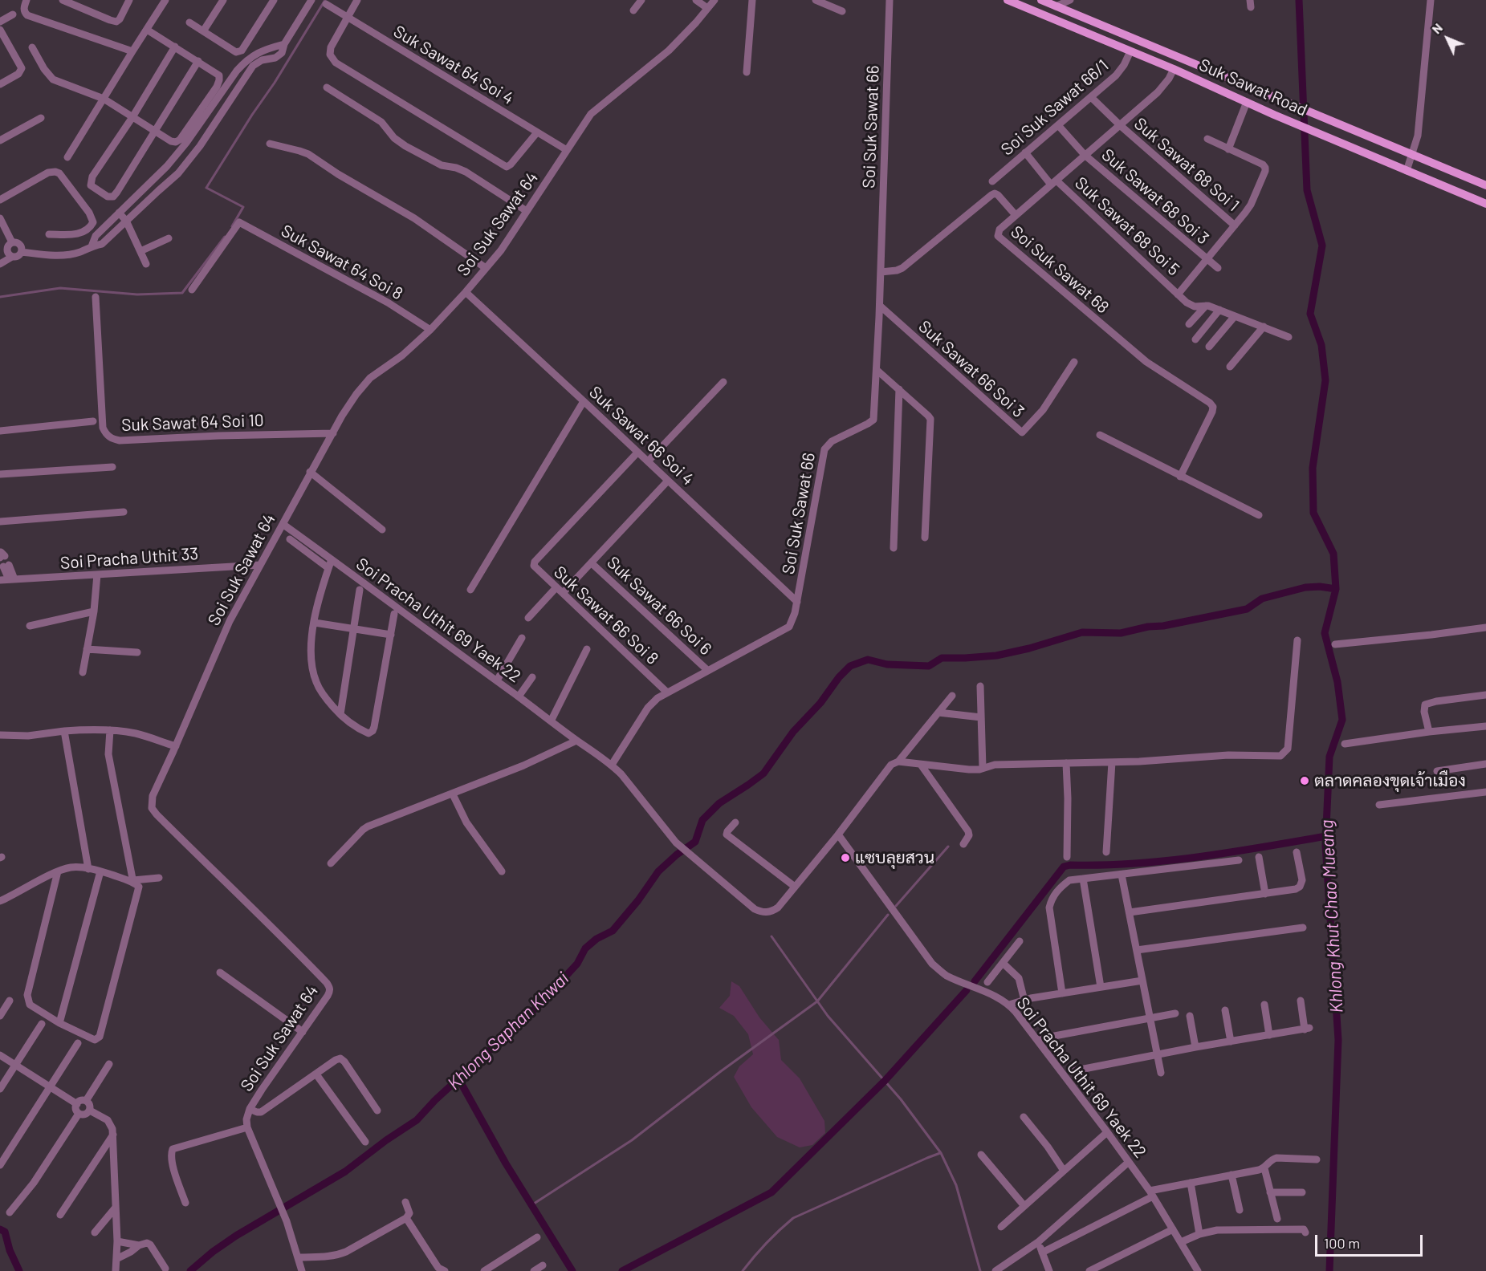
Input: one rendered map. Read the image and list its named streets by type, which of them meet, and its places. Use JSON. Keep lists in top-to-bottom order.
{
  "streets": {
    "main road": ["Suk Sawat Road"],
    "street": [
      "Suk Sawat 64 Soi 4",
      "Soi Suk Sawat 66/1",
      "Soi Suk Sawat 66",
      "Suk Sawat 68 Soi 1",
      "Suk Sawat 68 Soi 3",
      "Soi Suk Sawat 64",
      "Suk Sawat 68 Soi 5",
      "Suk Sawat 64 Soi 8",
      "Soi Suk Sawat 68",
      "Suk Sawat 66 Soi 3",
      "Suk Sawat 64 Soi 10",
      "Suk Sawat 66 Soi 4",
      "Soi Pracha Uthit 33",
      "Suk Sawat 66 Soi 6",
      "Suk Sawat 66 Soi 8",
      "Soi Pracha Uthit 69 Yaek 22"
    ]
  },
  "crossings": [
    ["Suk Sawat 64 Soi 4", "Soi Suk Sawat 64"],
    ["Suk Sawat Road", "Soi Suk Sawat 66/1"],
    ["Suk Sawat Road", "Soi Suk Sawat 68"],
    ["Soi Suk Sawat 66/1", "Suk Sawat 68 Soi 1"],
    ["Soi Suk Sawat 66/1", "Suk Sawat 68 Soi 3"],
    ["Soi Suk Sawat 66/1", "Suk Sawat 68 Soi 5"],
    ["Soi Suk Sawat 66", "Suk Sawat 66 Soi 3"],
    ["Soi Suk Sawat 66", "Suk Sawat 66 Soi 4"],
    ["Soi Suk Sawat 66", "Suk Sawat 66 Soi 6"],
    ["Soi Suk Sawat 66", "Suk Sawat 66 Soi 8"],
    ["Soi Suk Sawat 66", "Soi Pracha Uthit 69 Yaek 22"],
    ["Suk Sawat 68 Soi 1", "Soi Suk Sawat 68"],
    ["Suk Sawat 68 Soi 3", "Soi Suk Sawat 68"],
    ["Soi Suk Sawat 64", "Suk Sawat 64 Soi 8"],
    ["Soi Suk Sawat 64", "Suk Sawat 64 Soi 10"],
    ["Soi Suk Sawat 64", "Suk Sawat 66 Soi 4"],
    ["Soi Suk Sawat 64", "Soi Pracha Uthit 33"],
    ["Soi Suk Sawat 64", "Soi Pracha Uthit 69 Yaek 22"],
    ["Suk Sawat 68 Soi 5", "Soi Suk Sawat 68"],
    ["Suk Sawat 66 Soi 4", "Suk Sawat 66 Soi 8"]
  ],
  "water": ["Khlong Khut Chao Mueang", "Khlong Saphan Khwai"],
  "places": ["ตลาดคลองขุดเจ้าเมือง", "แซบลุยสวน"],
  "scale_bar": "100 m",
  "north": "top left"
}
